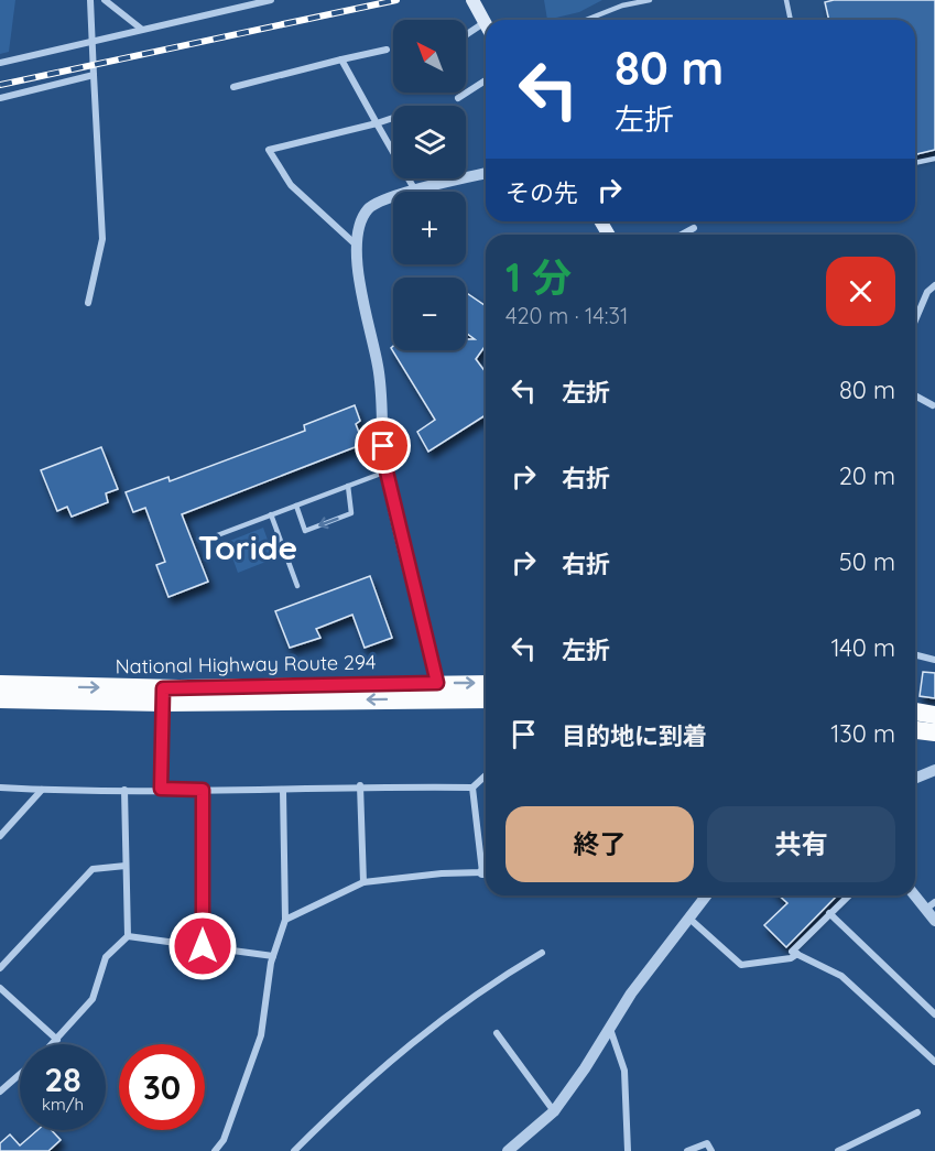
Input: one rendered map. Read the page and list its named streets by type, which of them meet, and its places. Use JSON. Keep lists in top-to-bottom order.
{
  "streets": {
    "highway": ["National Highway Route 294"]
  },
  "districts": ["Toride"],
  "north": "top left",
  "page": {
    "map_buttons": ["+", "−"],
    "turn": ["80 m", "左折"],
    "then": "その先",
    "heading": ["1 分", "420 m · 14:31"],
    "list": [
      {
        "name": "左折",
        "value": "80 m"
      },
      {
        "name": "右折",
        "value": "20 m"
      },
      {
        "name": "右折",
        "value": "50 m"
      },
      {
        "name": "左折",
        "value": "140 m"
      },
      {
        "name": "目的地に到着",
        "value": "130 m"
      }
    ],
    "buttons": ["終了", "共有"],
    "speed": "28 km/h",
    "limit": "30"
  }
}
